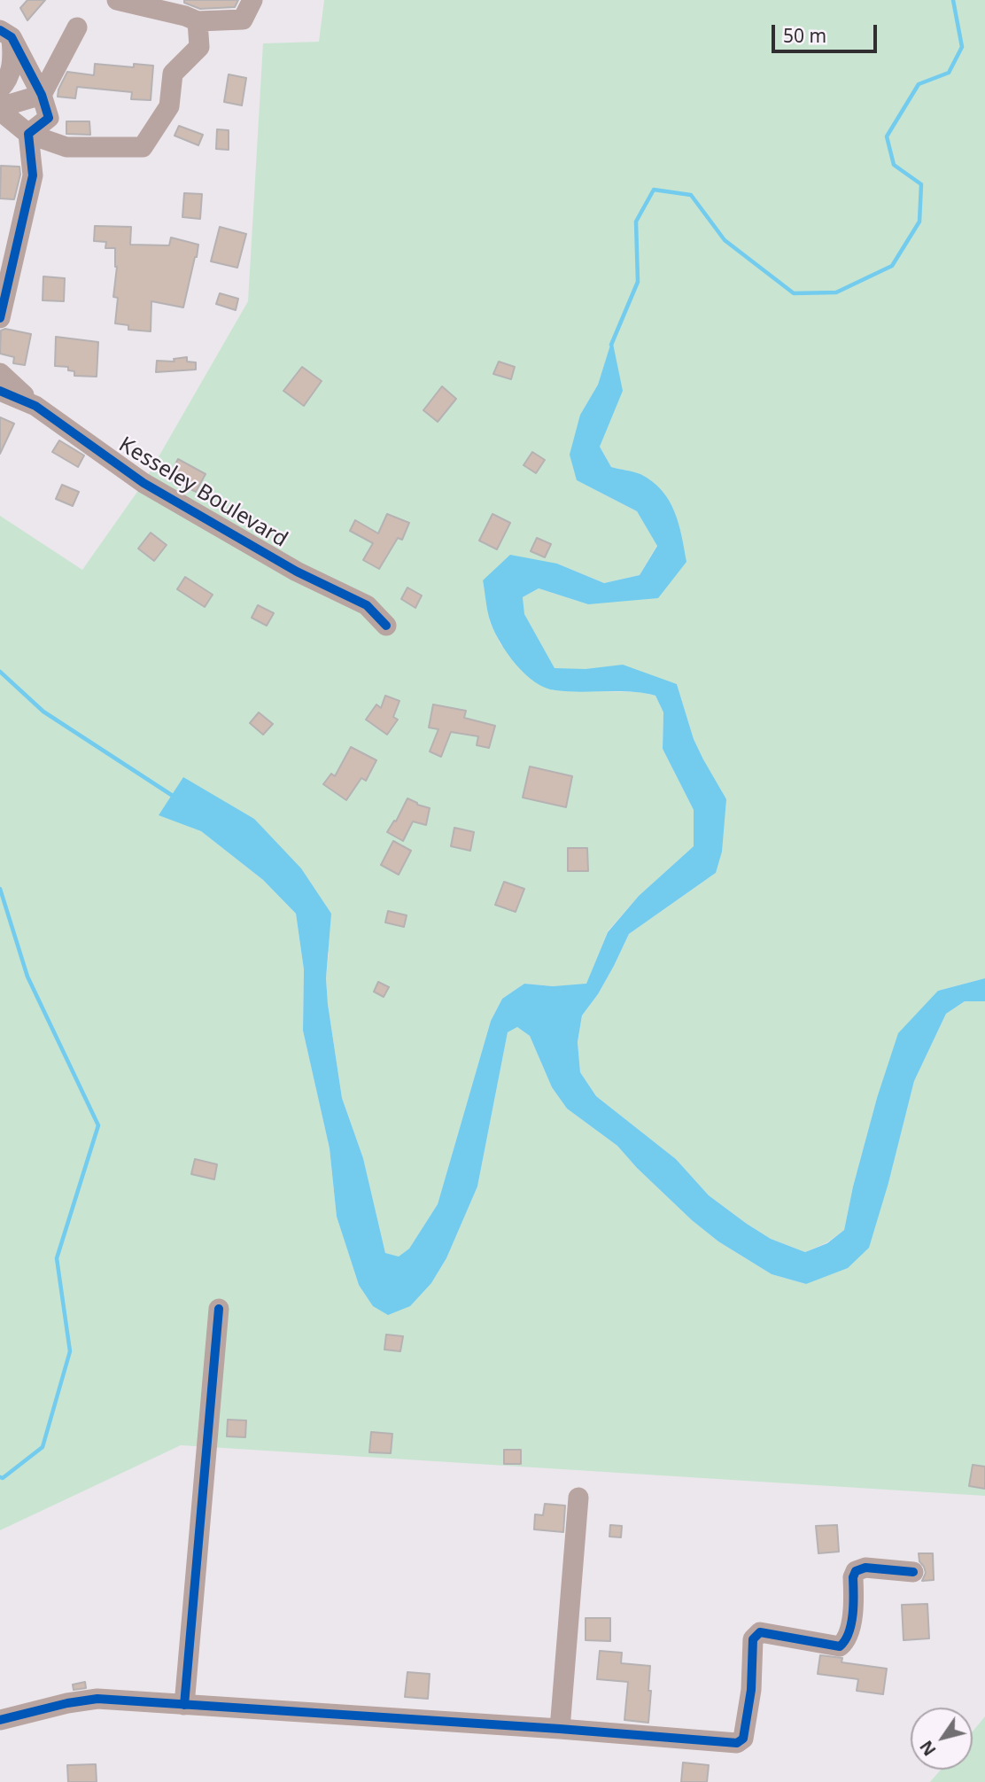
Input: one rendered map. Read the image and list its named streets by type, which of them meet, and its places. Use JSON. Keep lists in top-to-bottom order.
{
  "streets": {
    "street": ["Kesseley Boulevard"]
  },
  "scale_bar": "50 m",
  "north": "bottom left"
}
